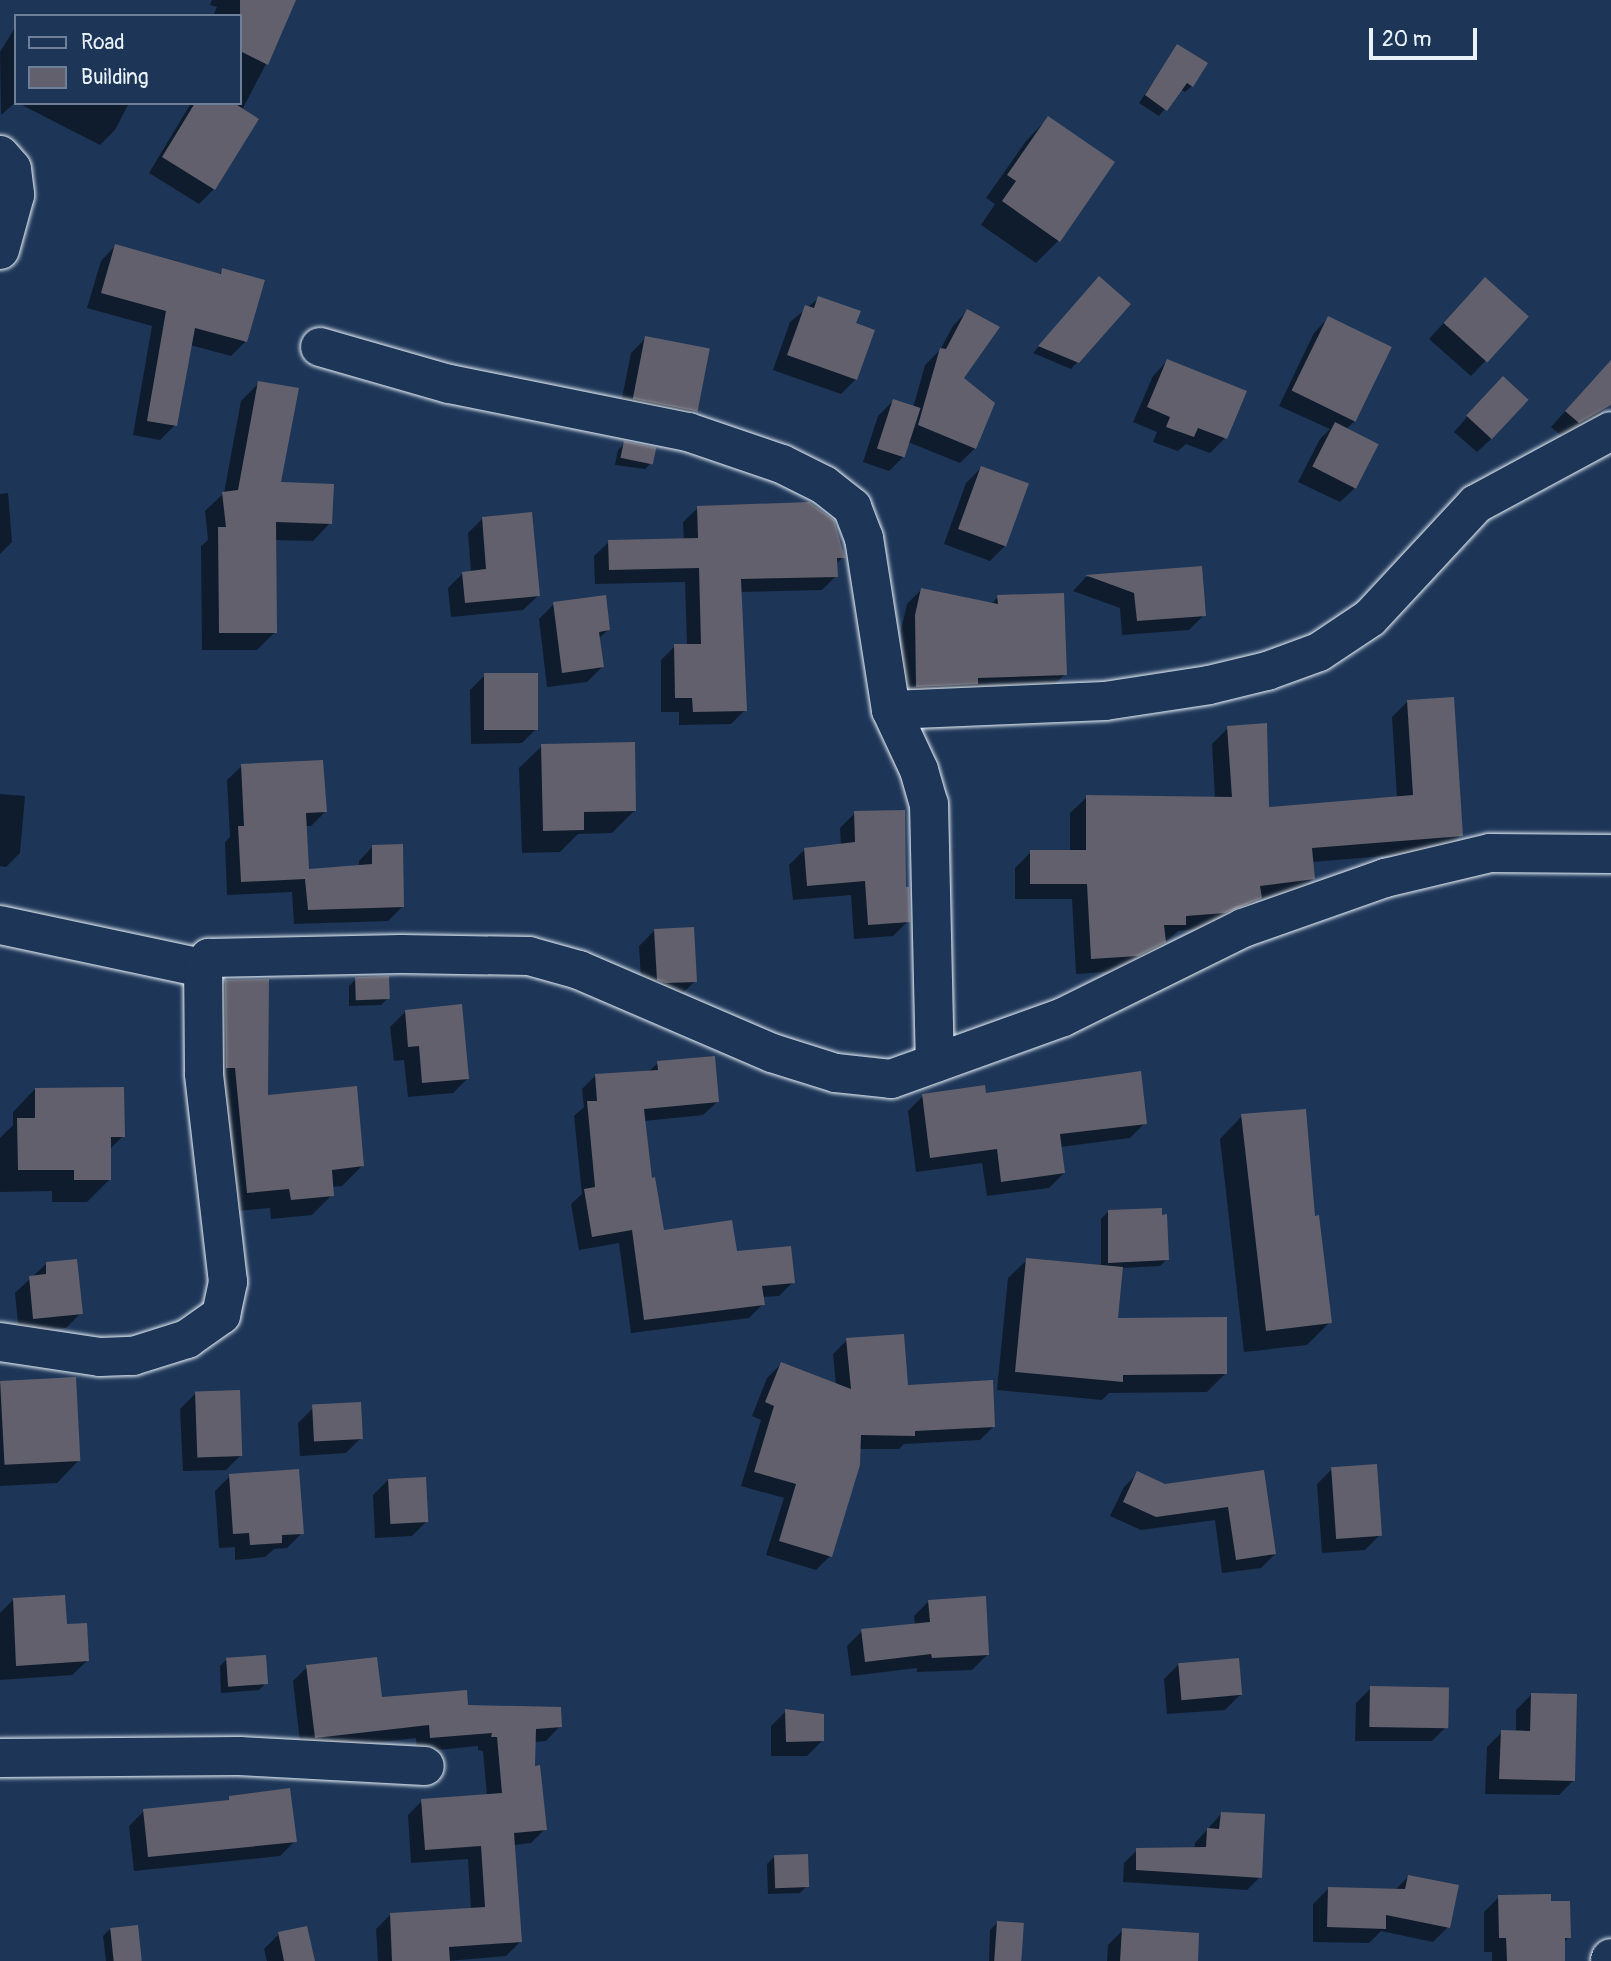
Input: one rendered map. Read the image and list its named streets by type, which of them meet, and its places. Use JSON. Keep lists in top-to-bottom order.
{
  "legend": ["Road", "Building"],
  "scale_bar": "20 m"
}
